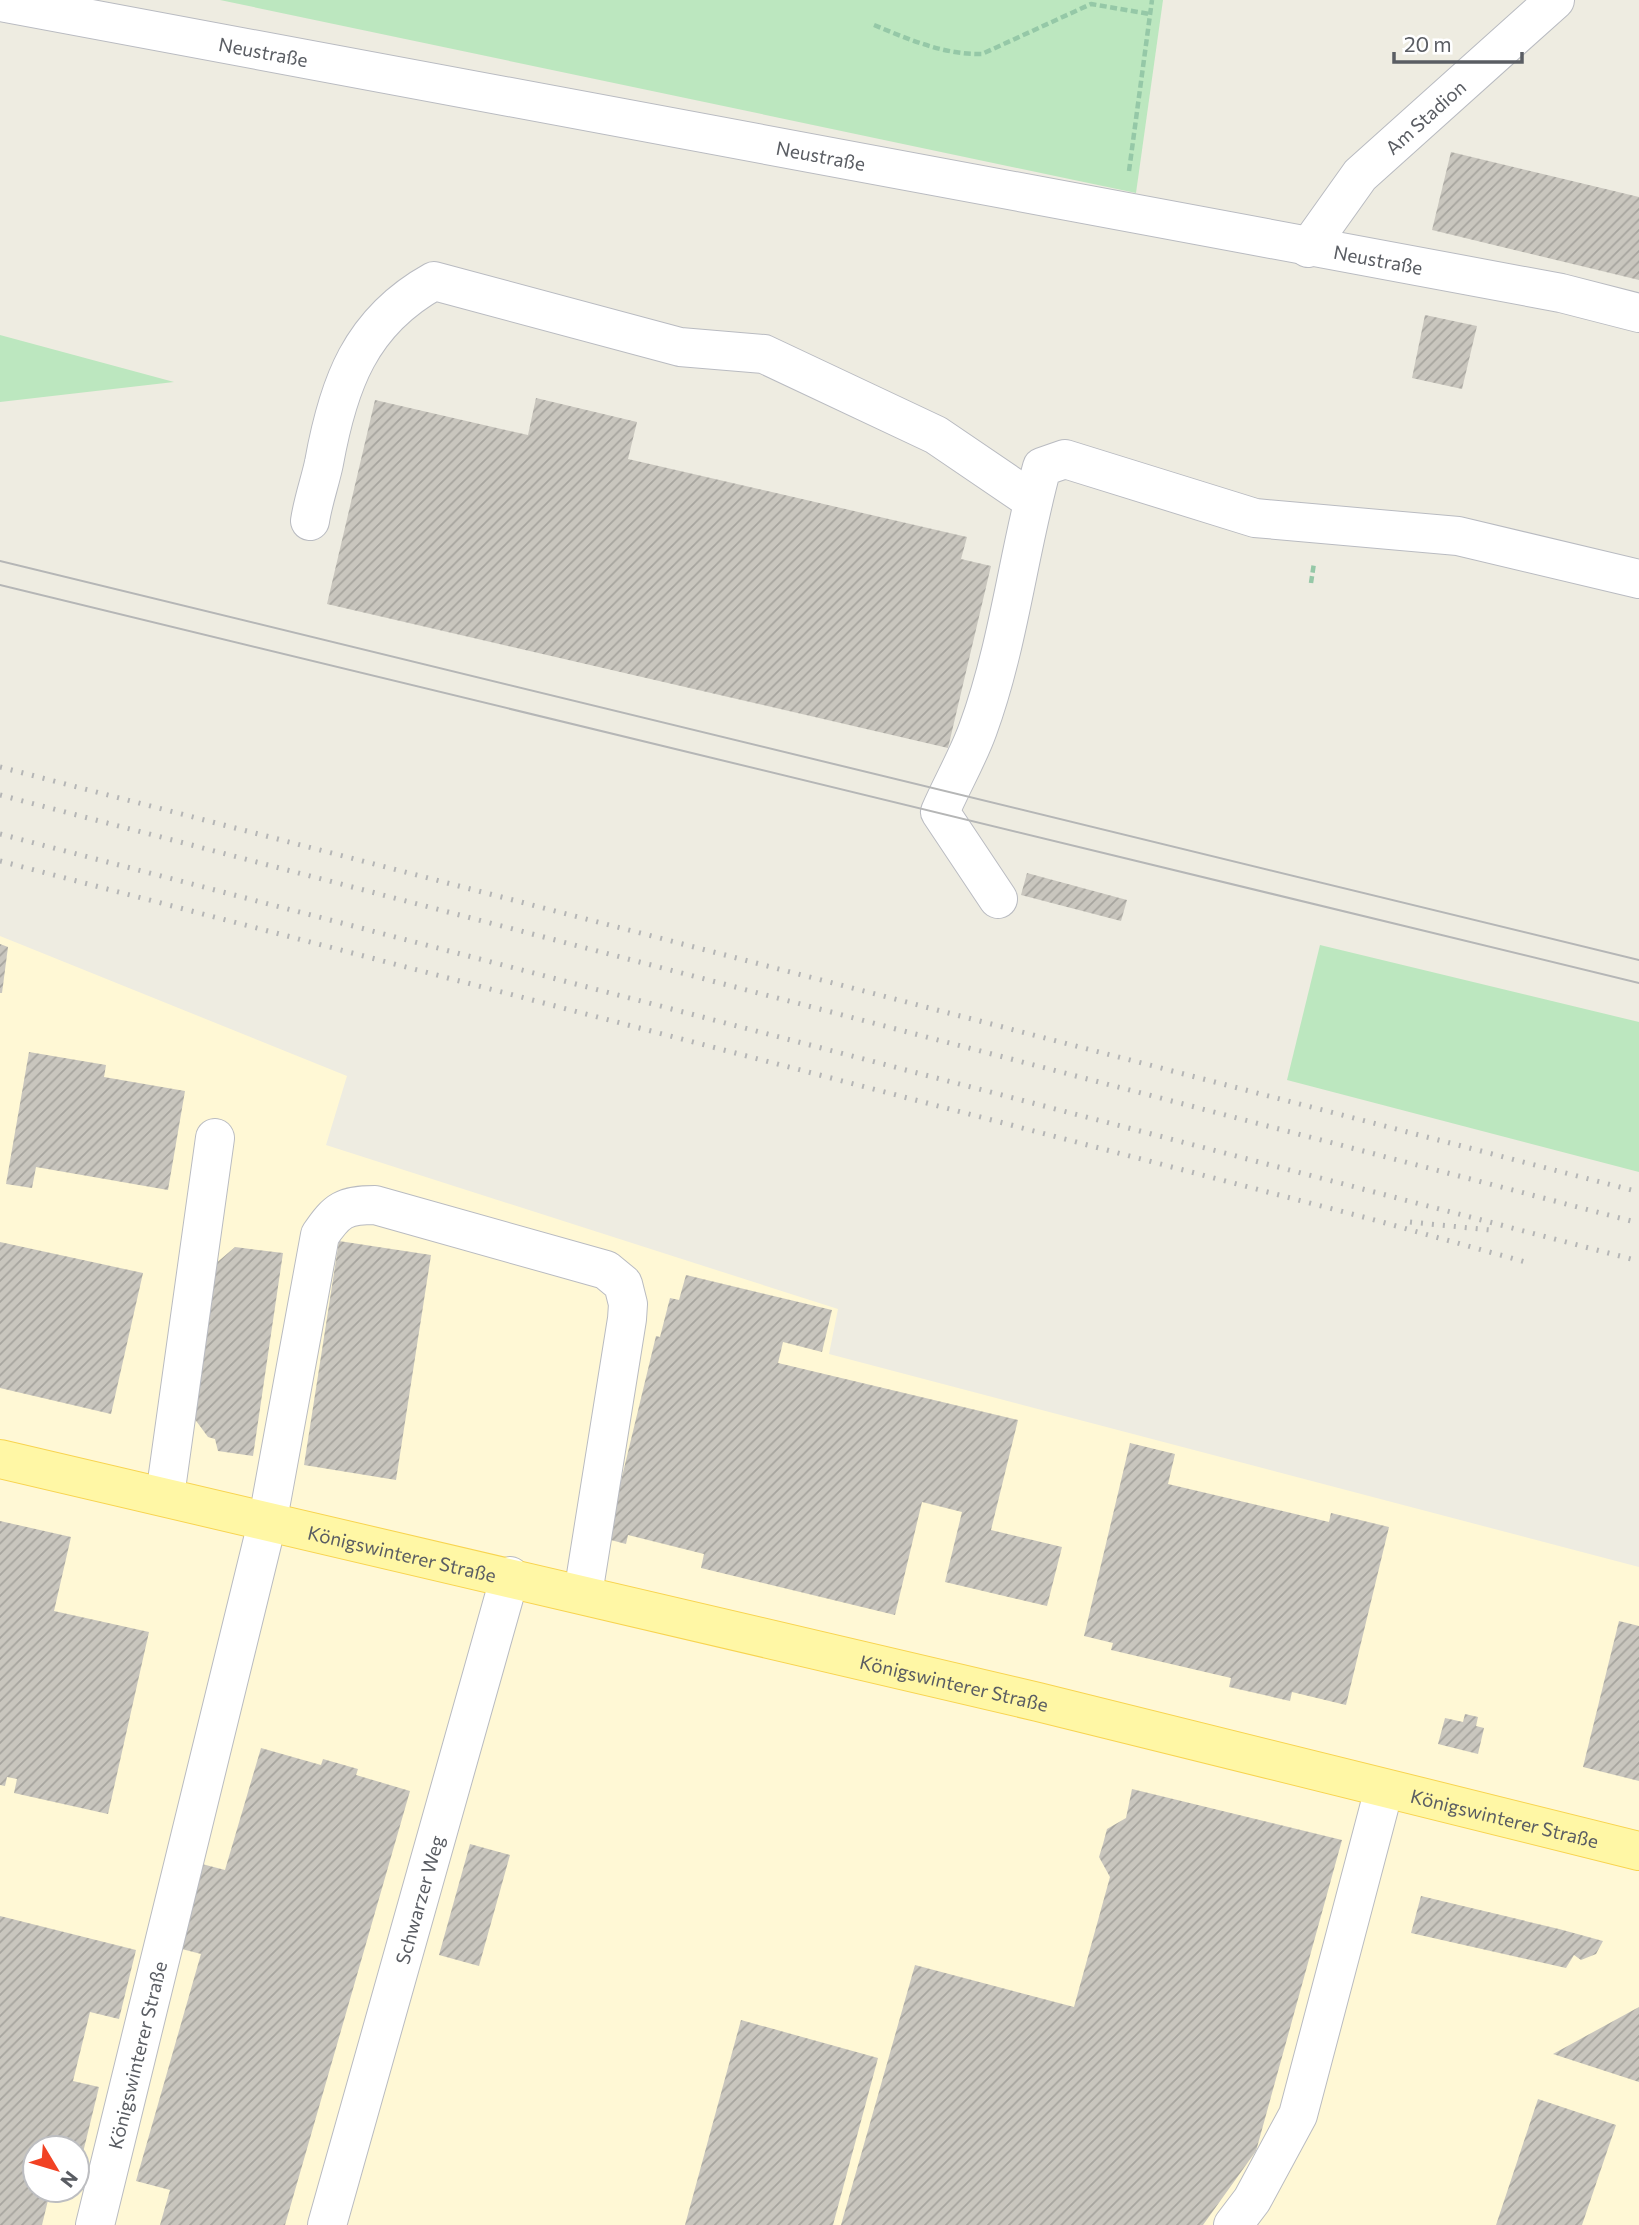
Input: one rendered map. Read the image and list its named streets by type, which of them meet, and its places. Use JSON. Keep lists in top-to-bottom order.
{
  "streets": {
    "main road": ["Königswinterer Straße"],
    "street": ["Neustraße", "Am Stadion", "Schwarzer Weg"]
  },
  "crossings": [
    ["Neustraße", "Am Stadion"],
    ["Königswinterer Straße", "Schwarzer Weg"]
  ],
  "scale_bar": "20 m",
  "north": "bottom right"
}
